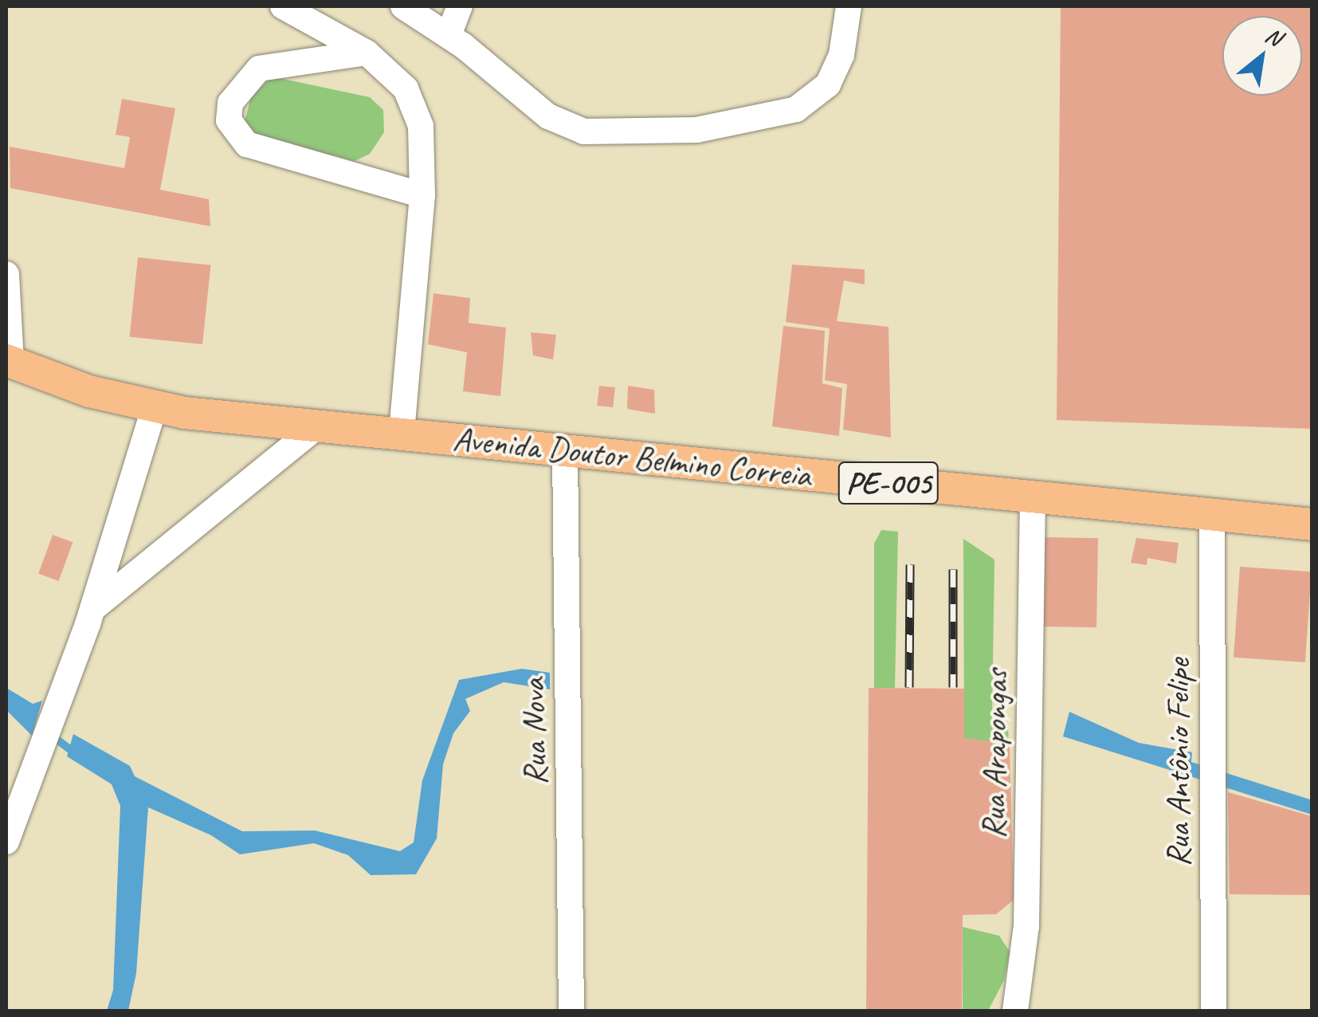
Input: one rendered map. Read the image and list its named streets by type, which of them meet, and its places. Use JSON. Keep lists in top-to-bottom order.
{
  "streets": {
    "main road": ["Avenida Doutor Belmino Correia", "PE-005"],
    "street": ["Rua Nova", "Rua Arapongas", "Rua Antônio Felipe"]
  },
  "crossings": [
    ["Avenida Doutor Belmino Correia", "Rua Nova"],
    ["Avenida Doutor Belmino Correia", "Rua Arapongas"],
    ["Avenida Doutor Belmino Correia", "Rua Antônio Felipe"]
  ],
  "north": "top right"
}
